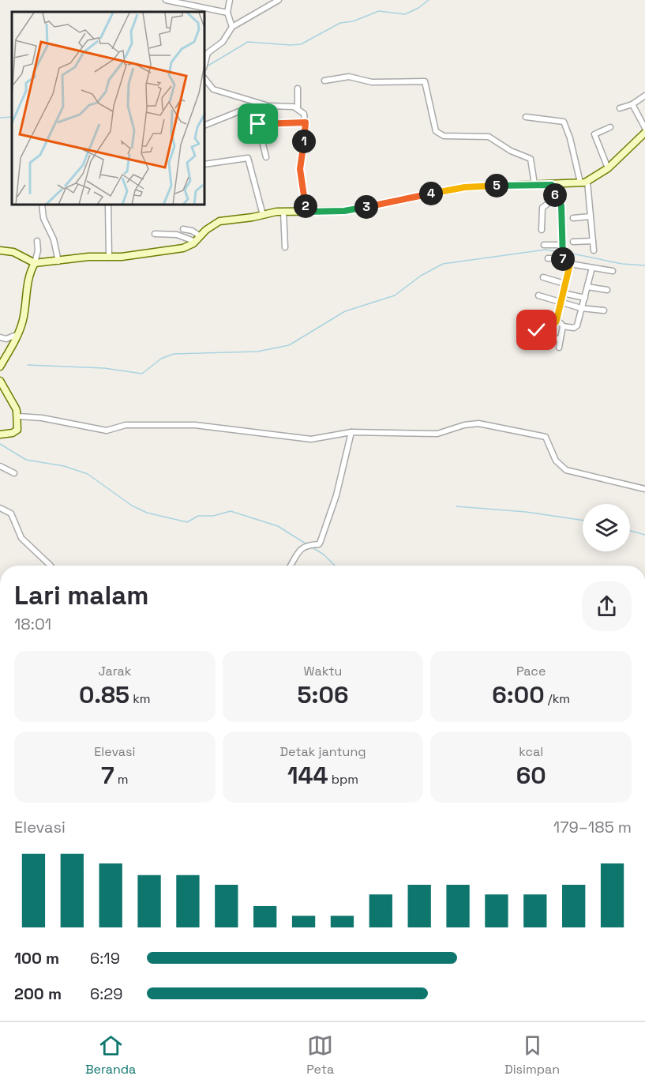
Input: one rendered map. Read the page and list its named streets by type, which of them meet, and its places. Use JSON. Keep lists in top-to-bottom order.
{
  "page": {
    "pins": [
      "1",
      "5",
      "4",
      "6",
      "2",
      "3",
      "7"
    ],
    "heading": ["Lari malam", "18:01"],
    "stats": [
      ["Jarak", "0.85 km"],
      ["Waktu", "5:06"],
      ["Pace", "6:00 /km"],
      ["Elevasi", "7 m"],
      ["Detak jantung", "144 bpm"],
      ["kcal", "60"]
    ],
    "chart": ["Elevasi", "179–185 m"],
    "list": [
      {
        "name": "100 m",
        "note": "6:19"
      },
      {
        "name": "200 m",
        "note": "6:29"
      }
    ],
    "tabs": ["Beranda", "Peta", "Disimpan"]
  }
}
